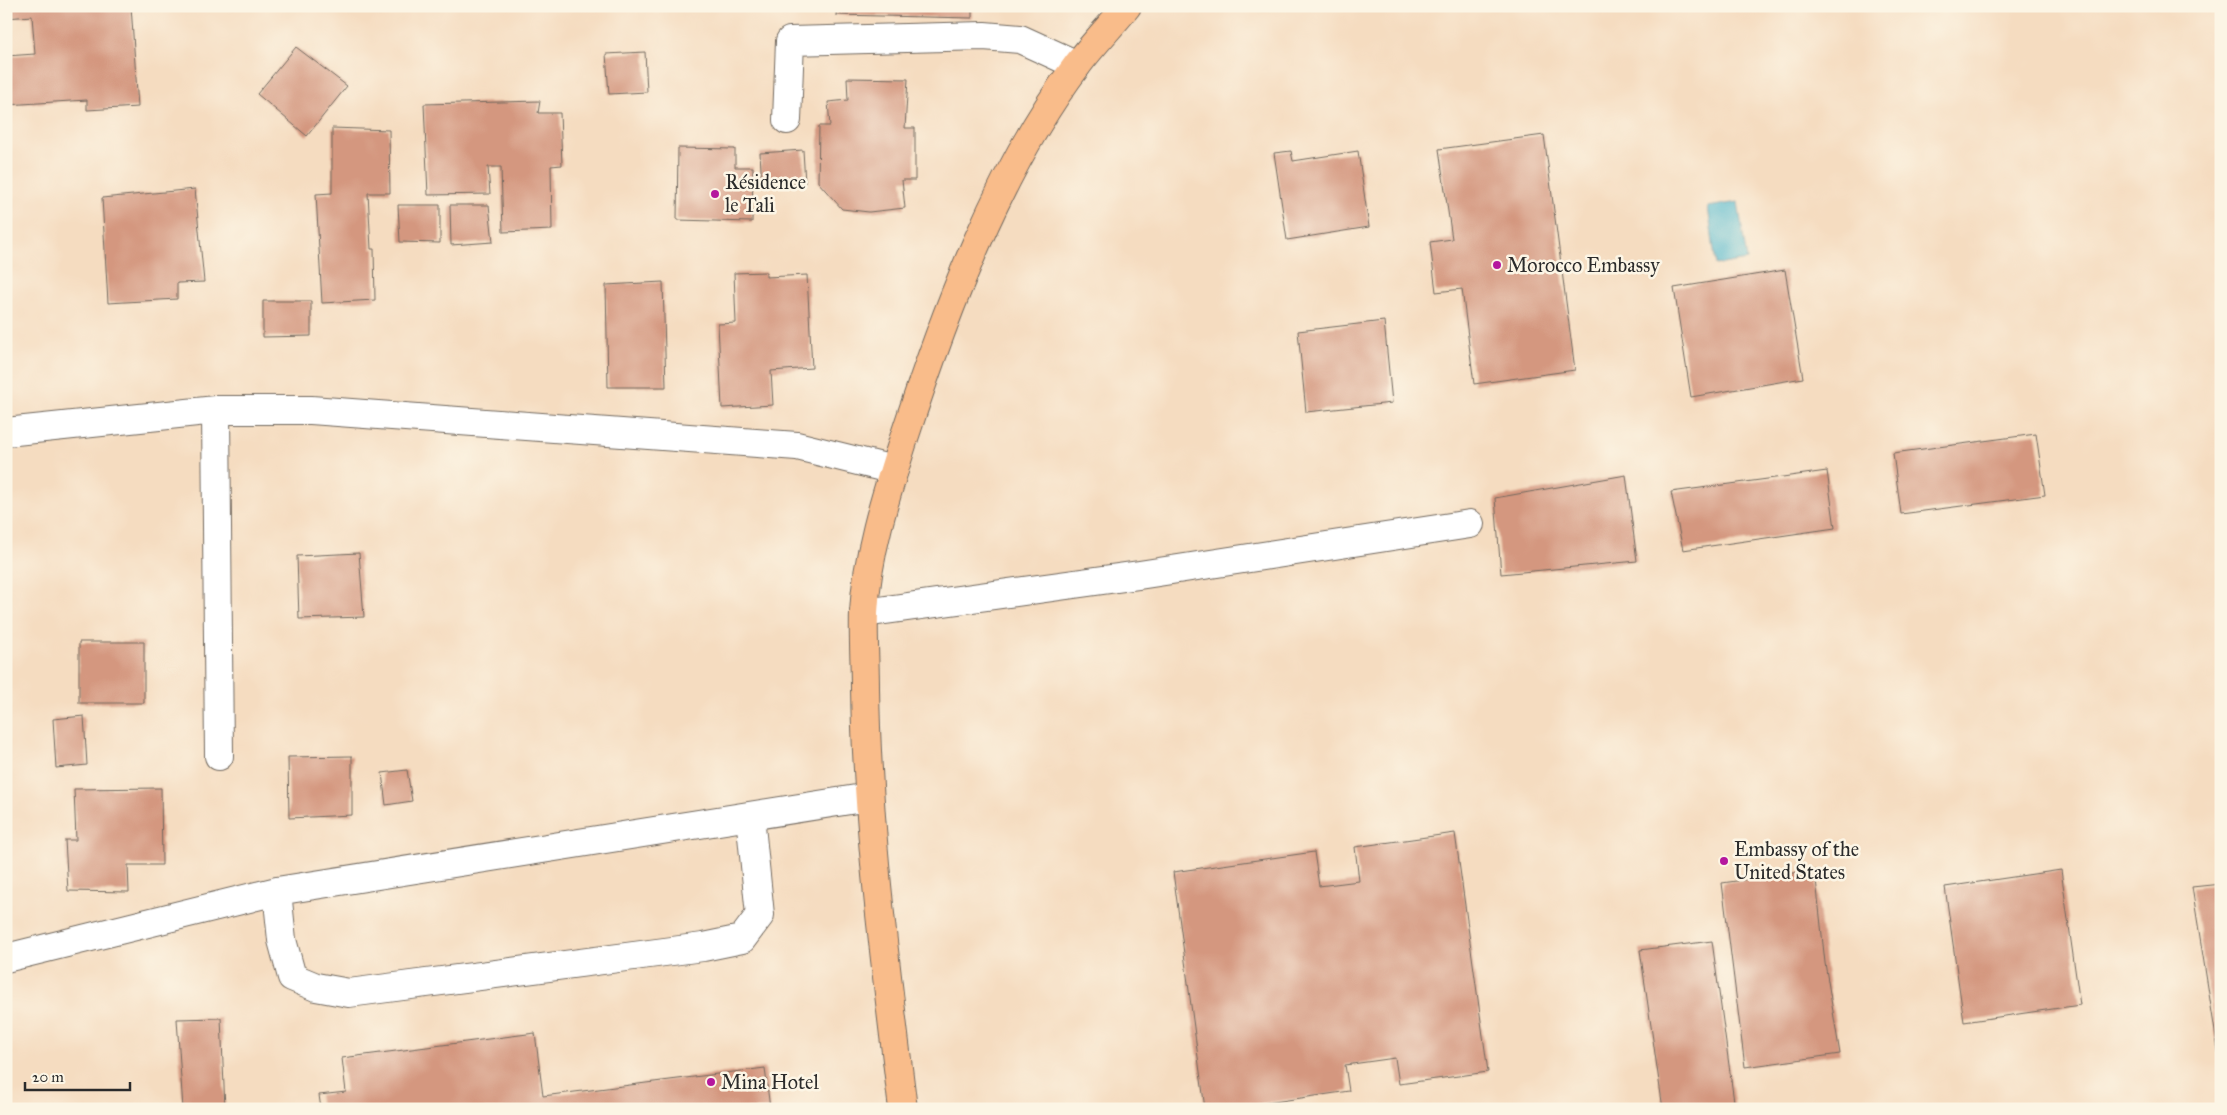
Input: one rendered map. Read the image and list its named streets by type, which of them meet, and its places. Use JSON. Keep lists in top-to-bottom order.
{
  "places": [
    "Résidence le Tali",
    "Morocco Embassy",
    "Embassy of the United States",
    "Mina Hotel"
  ],
  "scale_bar": "20 m"
}
